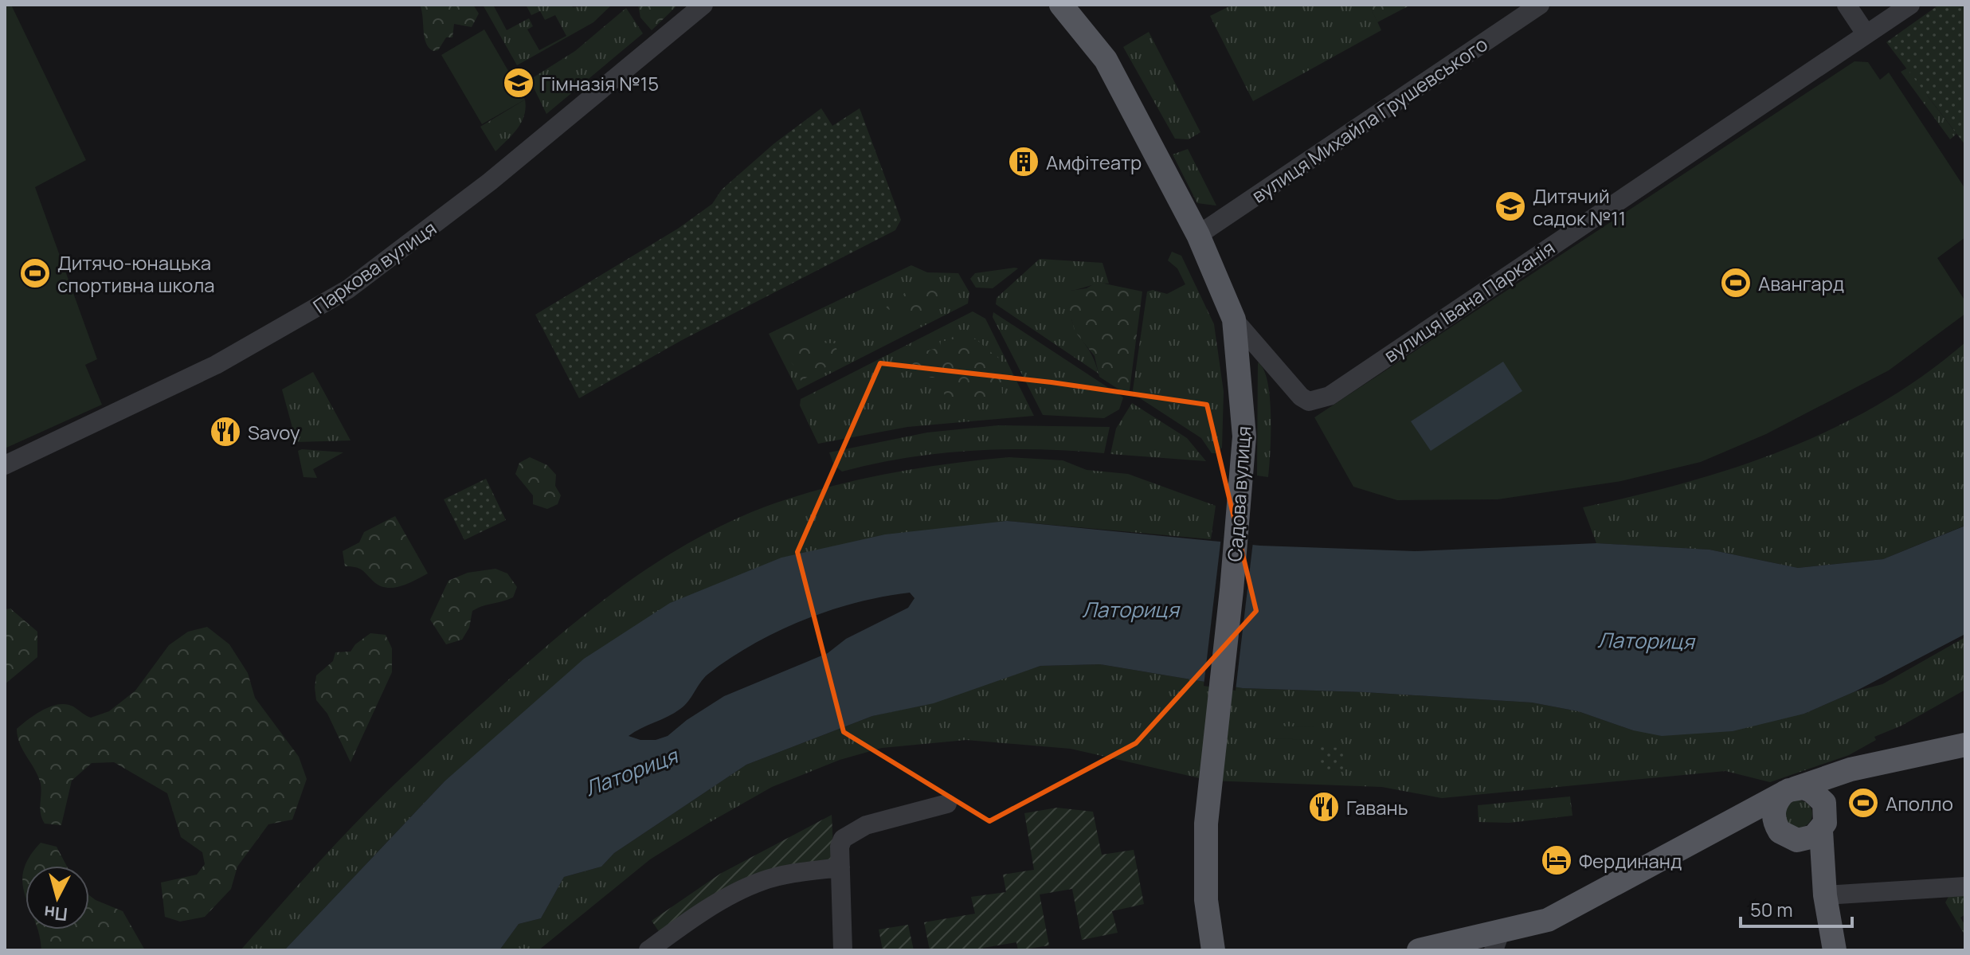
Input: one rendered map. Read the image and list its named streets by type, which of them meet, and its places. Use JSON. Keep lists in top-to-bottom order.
{
  "streets": {
    "main road": ["Садова вулиця"],
    "street": ["вулиця Михайла Грушевського", "Паркова вулиця", "вулиця Івана Парканія"]
  },
  "crossings": [
    ["вулиця Михайла Грушевського", "Садова вулиця"],
    ["вулиця Івана Парканія", "Садова вулиця"]
  ],
  "water": ["Латориця"],
  "places": {
    "school or university": ["Гімназія №15", "Дитячий садок №11"],
    "building": ["Амфітеатр"],
    "sports": ["Дитячо-юнацька спортивна школа", "Авангард", "Аполло"],
    "restaurant": ["Savoy", "Гавань"],
    "hotel": ["Фердинанд"]
  },
  "scale_bar": "50 m",
  "north": "bottom"
}
